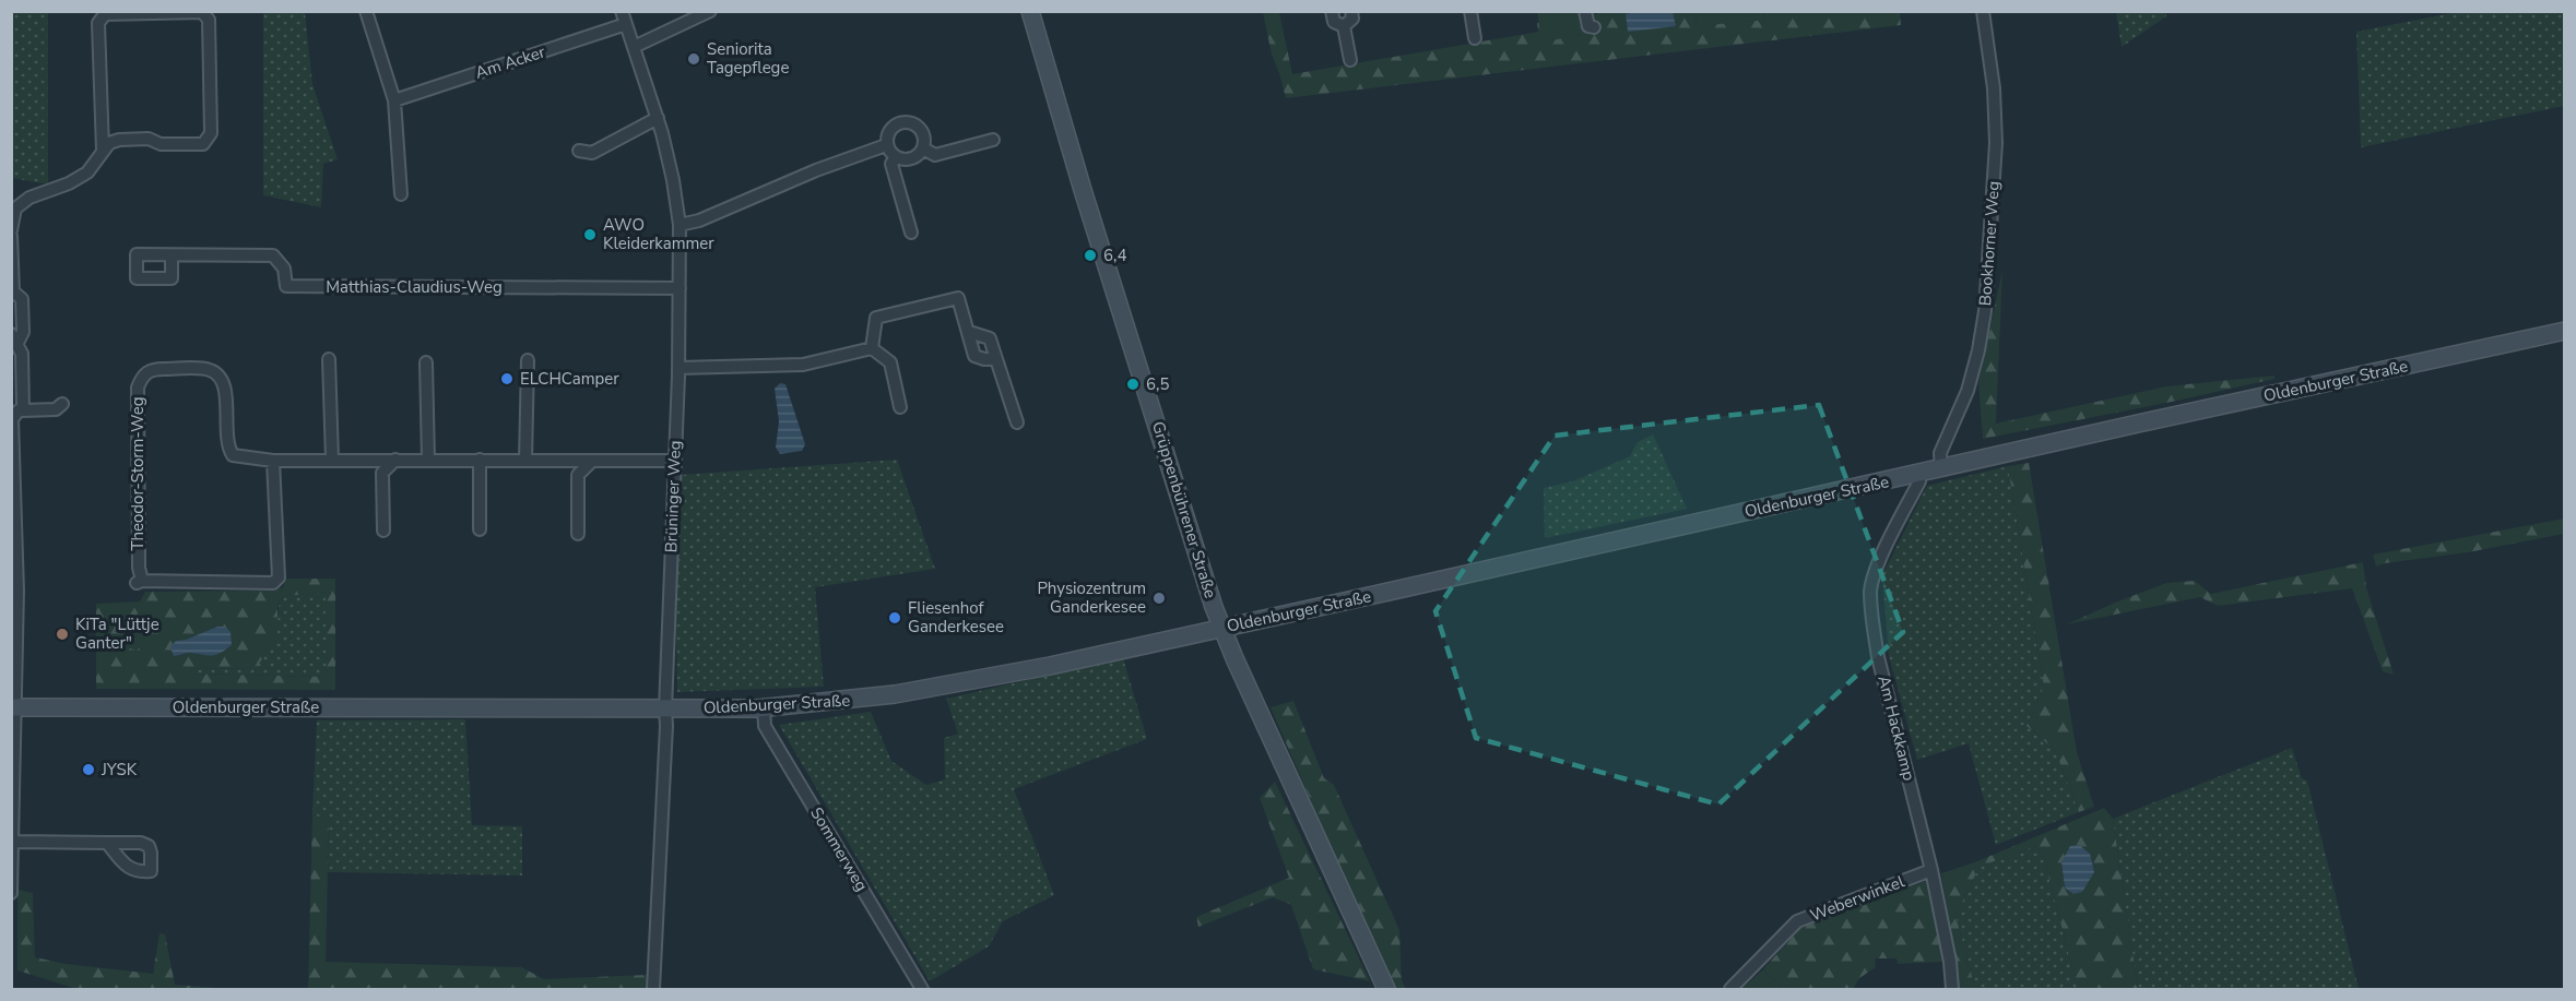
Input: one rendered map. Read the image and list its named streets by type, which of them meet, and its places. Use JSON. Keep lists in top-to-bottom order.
{
  "streets": {
    "street": [
      "Am Acker",
      "Bookhorner Weg",
      "Matthias-Claudius-Weg",
      "Oldenburger Straße",
      "Theodor-Storm-Weg",
      "Brüninger Weg",
      "Grüppenbührener Straße",
      "Am Hackkamp",
      "Sommerweg",
      "Weberwinkel"
    ]
  },
  "crossings": [
    ["Am Acker", "Brüninger Weg"],
    ["Bookhorner Weg", "Oldenburger Straße"],
    ["Matthias-Claudius-Weg", "Brüninger Weg"],
    ["Oldenburger Straße", "Brüninger Weg"],
    ["Oldenburger Straße", "Grüppenbührener Straße"],
    ["Oldenburger Straße", "Am Hackkamp"],
    ["Oldenburger Straße", "Sommerweg"],
    ["Theodor-Storm-Weg", "Brüninger Weg"],
    ["Am Hackkamp", "Weberwinkel"]
  ],
  "places": [
    "Seniorita Tagepflege",
    "AWO Kleiderkammer",
    "6,4",
    "ELCHCamper",
    "6,5",
    "Physiozentrum Ganderkesee",
    "Fliesenhof Ganderkesee",
    "KiTa \"Lüttje Ganter\"",
    "JYSK"
  ]
}
